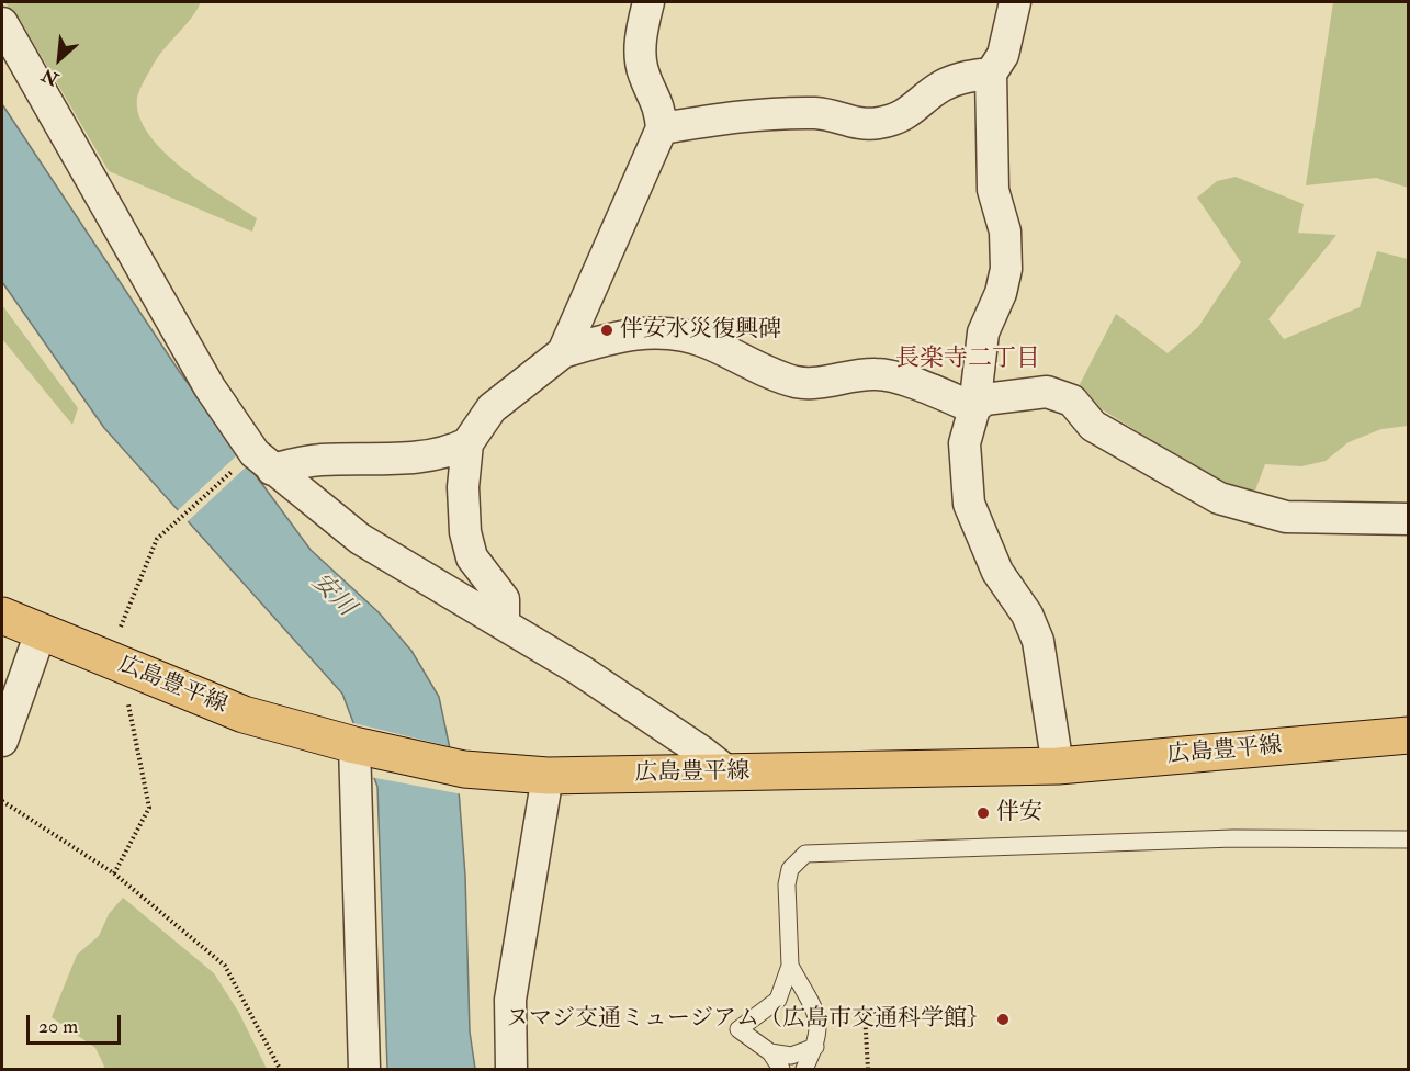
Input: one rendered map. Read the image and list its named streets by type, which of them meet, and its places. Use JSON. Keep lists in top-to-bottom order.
{
  "streets": {
    "main road": ["広島豊平線"]
  },
  "districts": ["長楽寺二丁目"],
  "water": ["安川"],
  "places": ["伴安水災復興碑", "伴安", "ヌマジ交通ミュージアム（広島市交通科学館｝"],
  "scale_bar": "20 m",
  "north": "bottom left"
}
